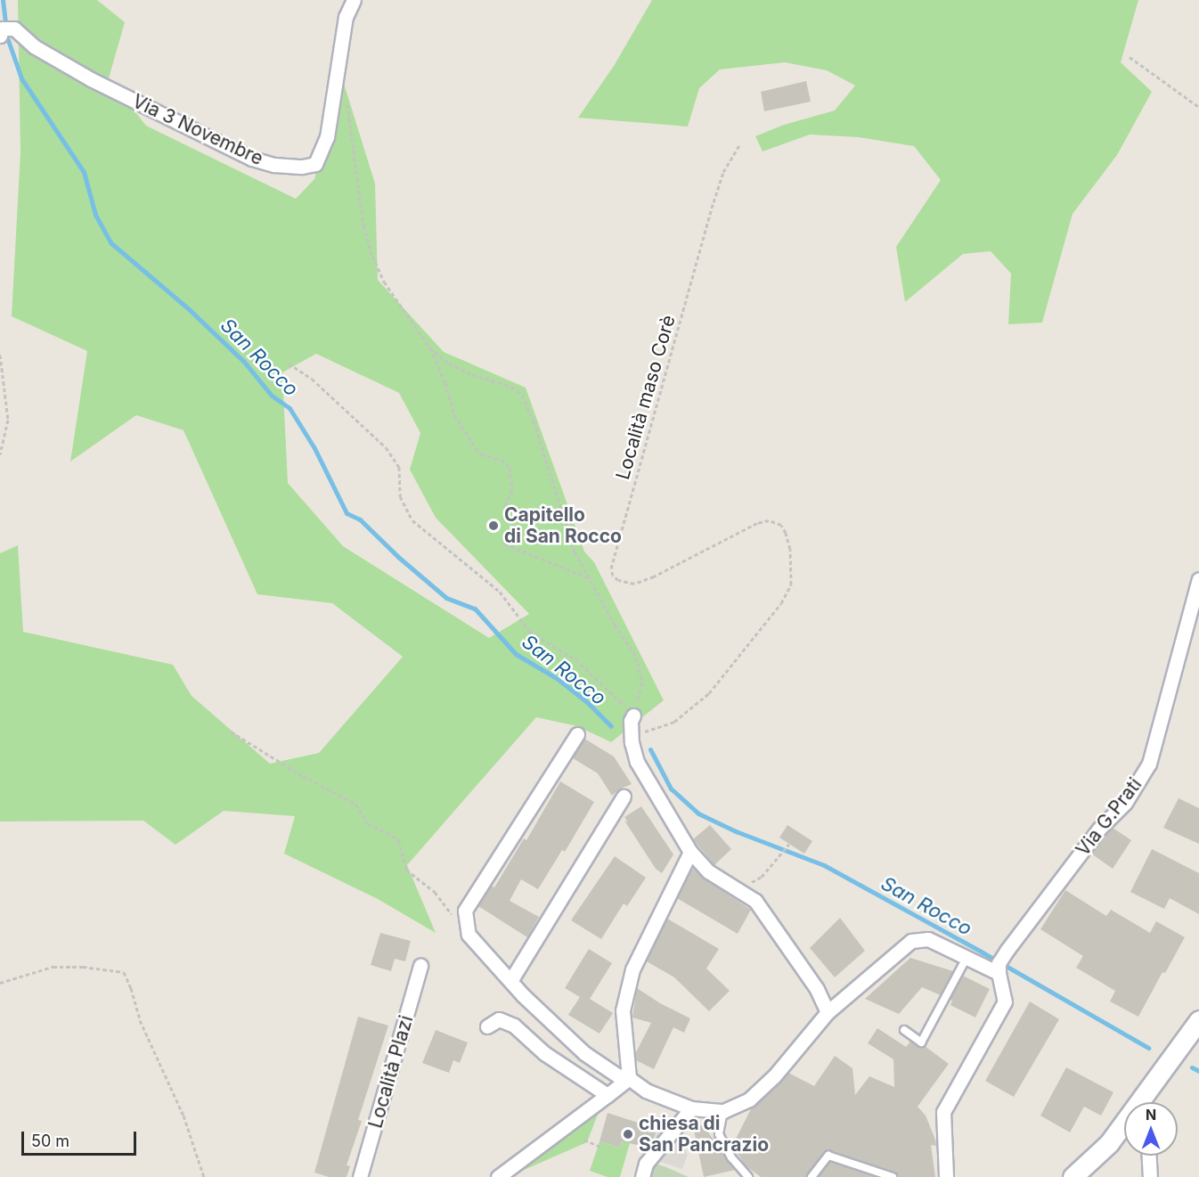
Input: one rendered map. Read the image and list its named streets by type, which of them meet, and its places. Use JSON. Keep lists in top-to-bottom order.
{
  "streets": {
    "street": ["Via 3 Novembre", "Via G.Prati", "Località Plazi"],
    "path": ["Località maso Corè"]
  },
  "water": ["San Rocco"],
  "places": ["Capitello di San Rocco", "chiesa di San Pancrazio"],
  "scale_bar": "50 m",
  "north": "top"
}
